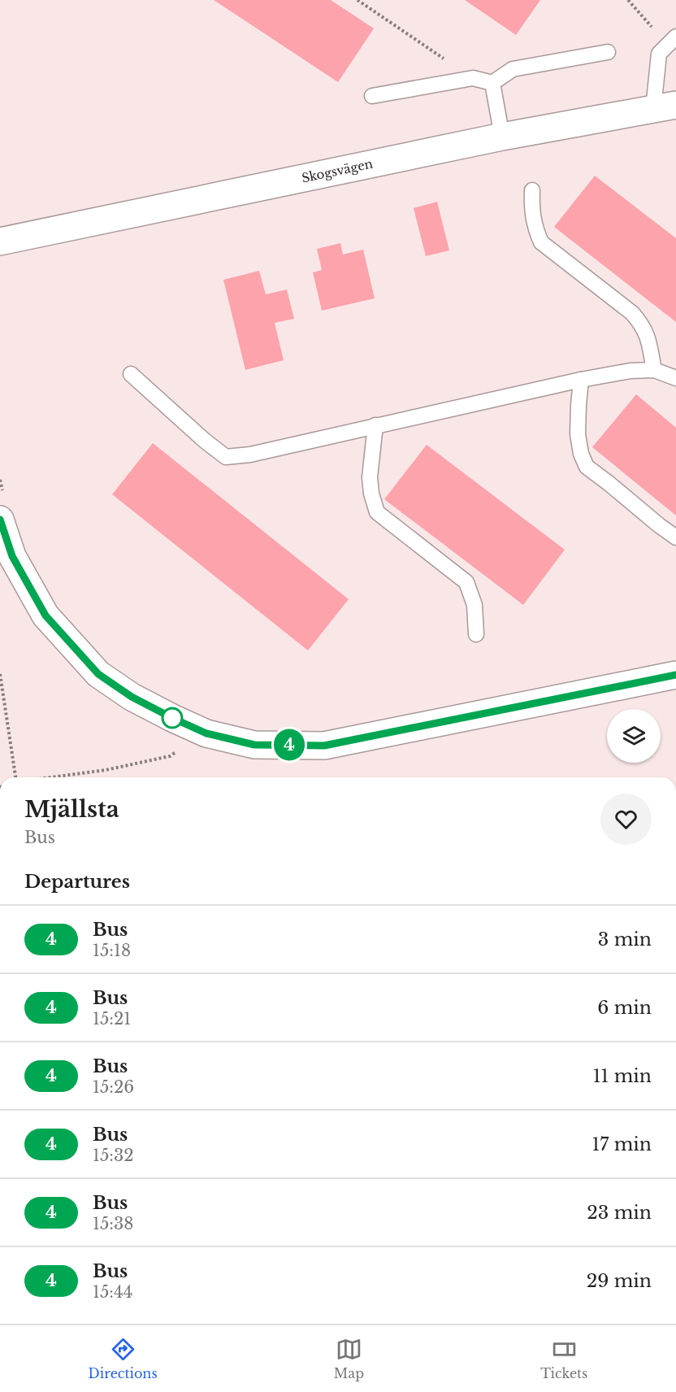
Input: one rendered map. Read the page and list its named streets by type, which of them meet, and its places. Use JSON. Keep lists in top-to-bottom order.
{
  "streets": {
    "street": ["Skogsvägen"]
  },
  "lines": ["bus line 4"],
  "page": {
    "on_map": "4",
    "heading": [
      ["Mjällsta", "Bus"],
      "Departures"
    ],
    "list": [
      {
        "mark": "4",
        "name": "Bus",
        "note": "15:18",
        "value": "3 min"
      },
      {
        "mark": "4",
        "name": "Bus",
        "note": "15:21",
        "value": "6 min"
      },
      {
        "mark": "4",
        "name": "Bus",
        "note": "15:26",
        "value": "11 min"
      },
      {
        "mark": "4",
        "name": "Bus",
        "note": "15:32",
        "value": "17 min"
      },
      {
        "mark": "4",
        "name": "Bus",
        "note": "15:38",
        "value": "23 min"
      },
      {
        "mark": "4",
        "name": "Bus",
        "note": "15:44",
        "value": "29 min"
      }
    ],
    "tabs": ["Directions", "Map", "Tickets"]
  }
}
